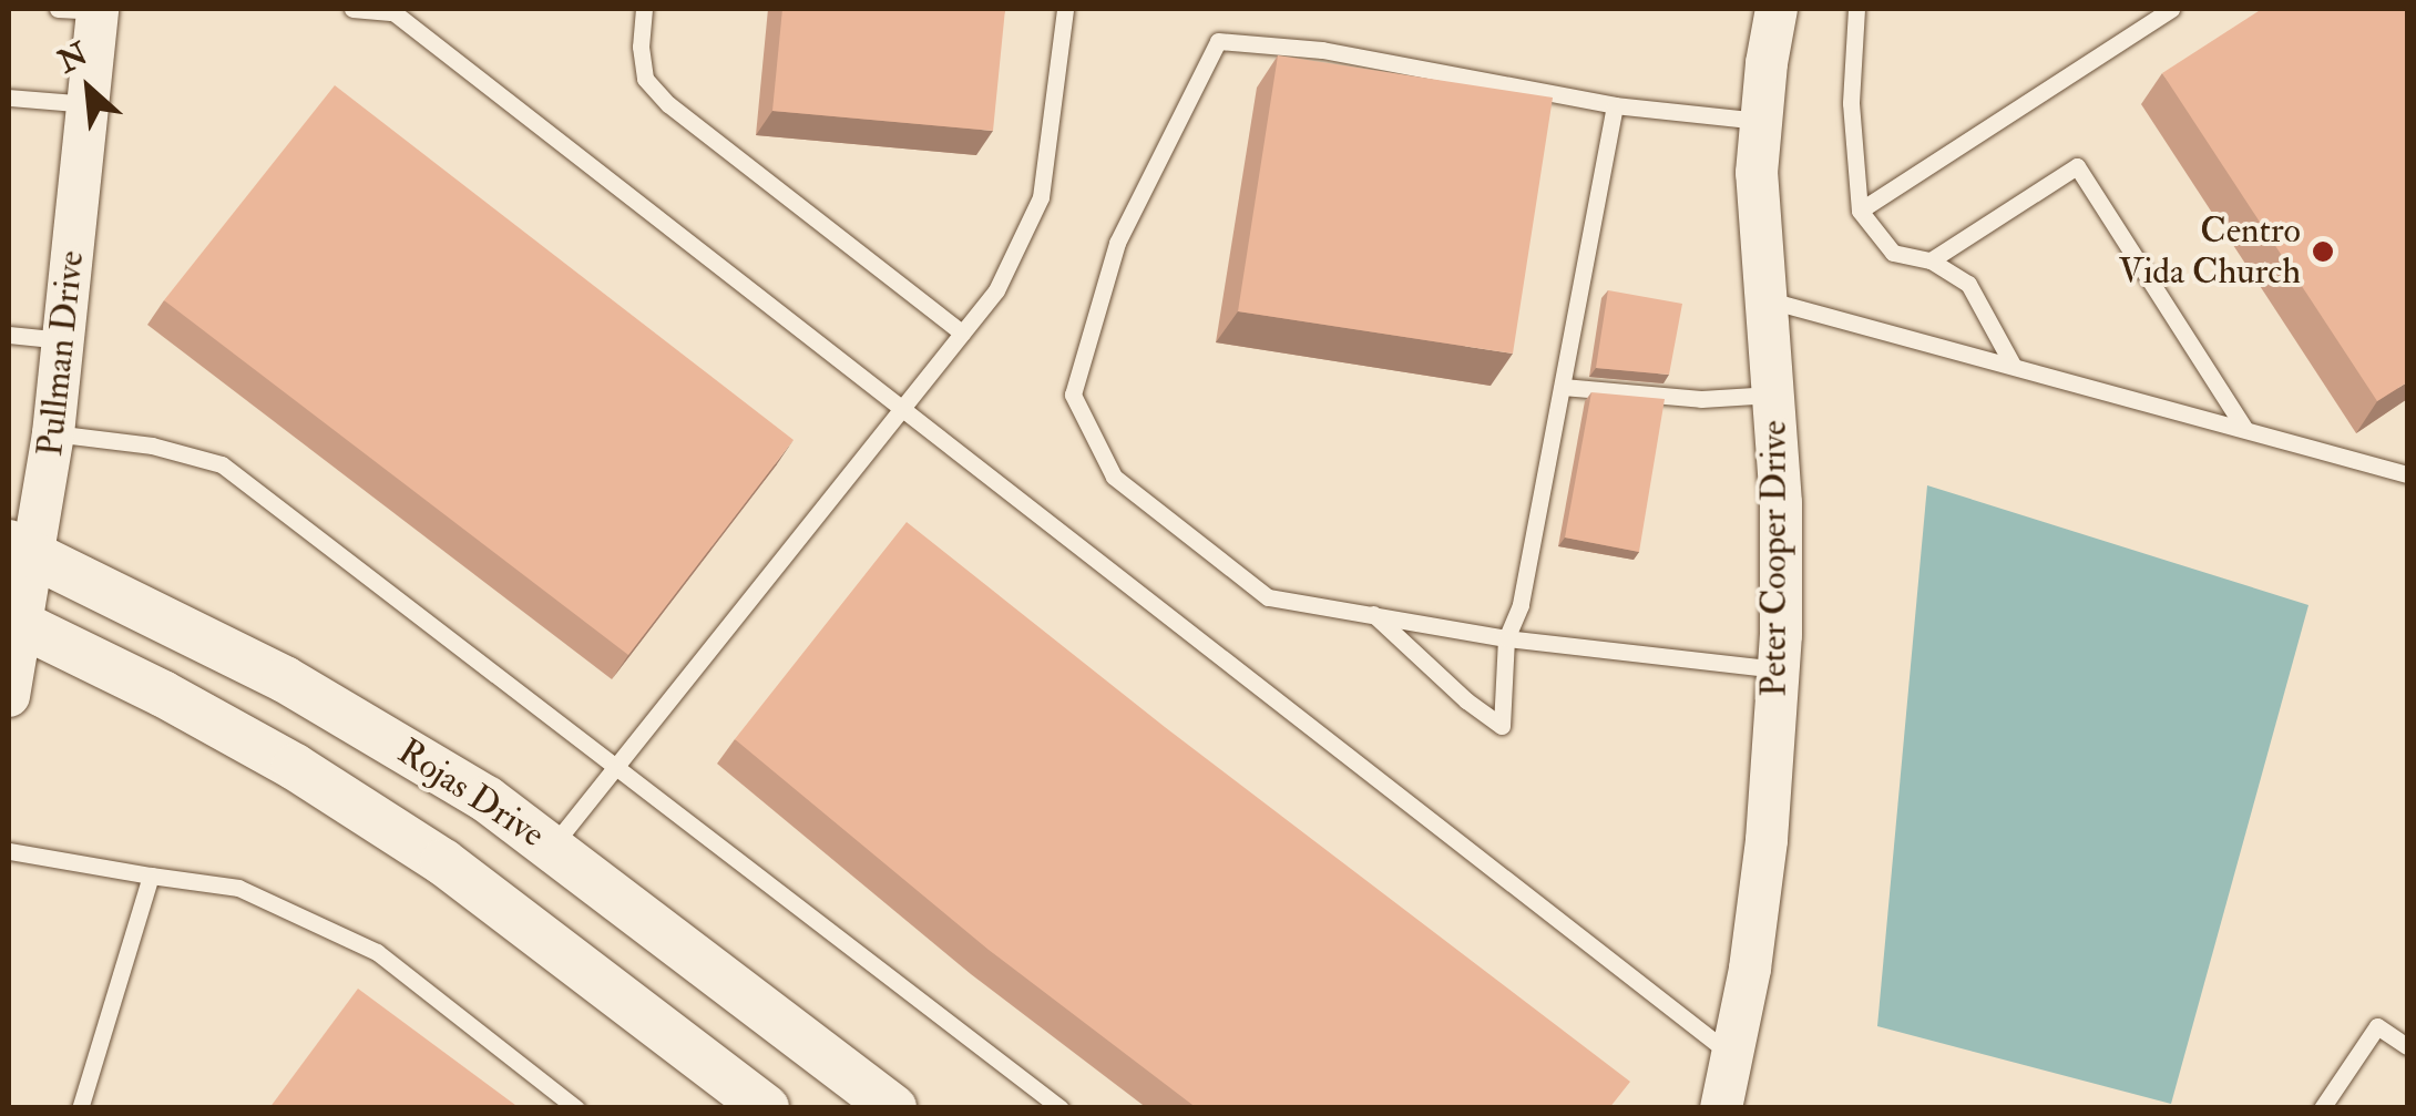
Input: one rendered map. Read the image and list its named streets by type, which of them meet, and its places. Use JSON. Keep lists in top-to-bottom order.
{
  "streets": {
    "main road": ["Rojas Drive"],
    "street": ["Pullman Drive", "Peter Cooper Drive"]
  },
  "crossings": [
    ["Pullman Drive", "Rojas Drive"]
  ],
  "places": ["Centro Vida Church"],
  "north": "top left"
}
